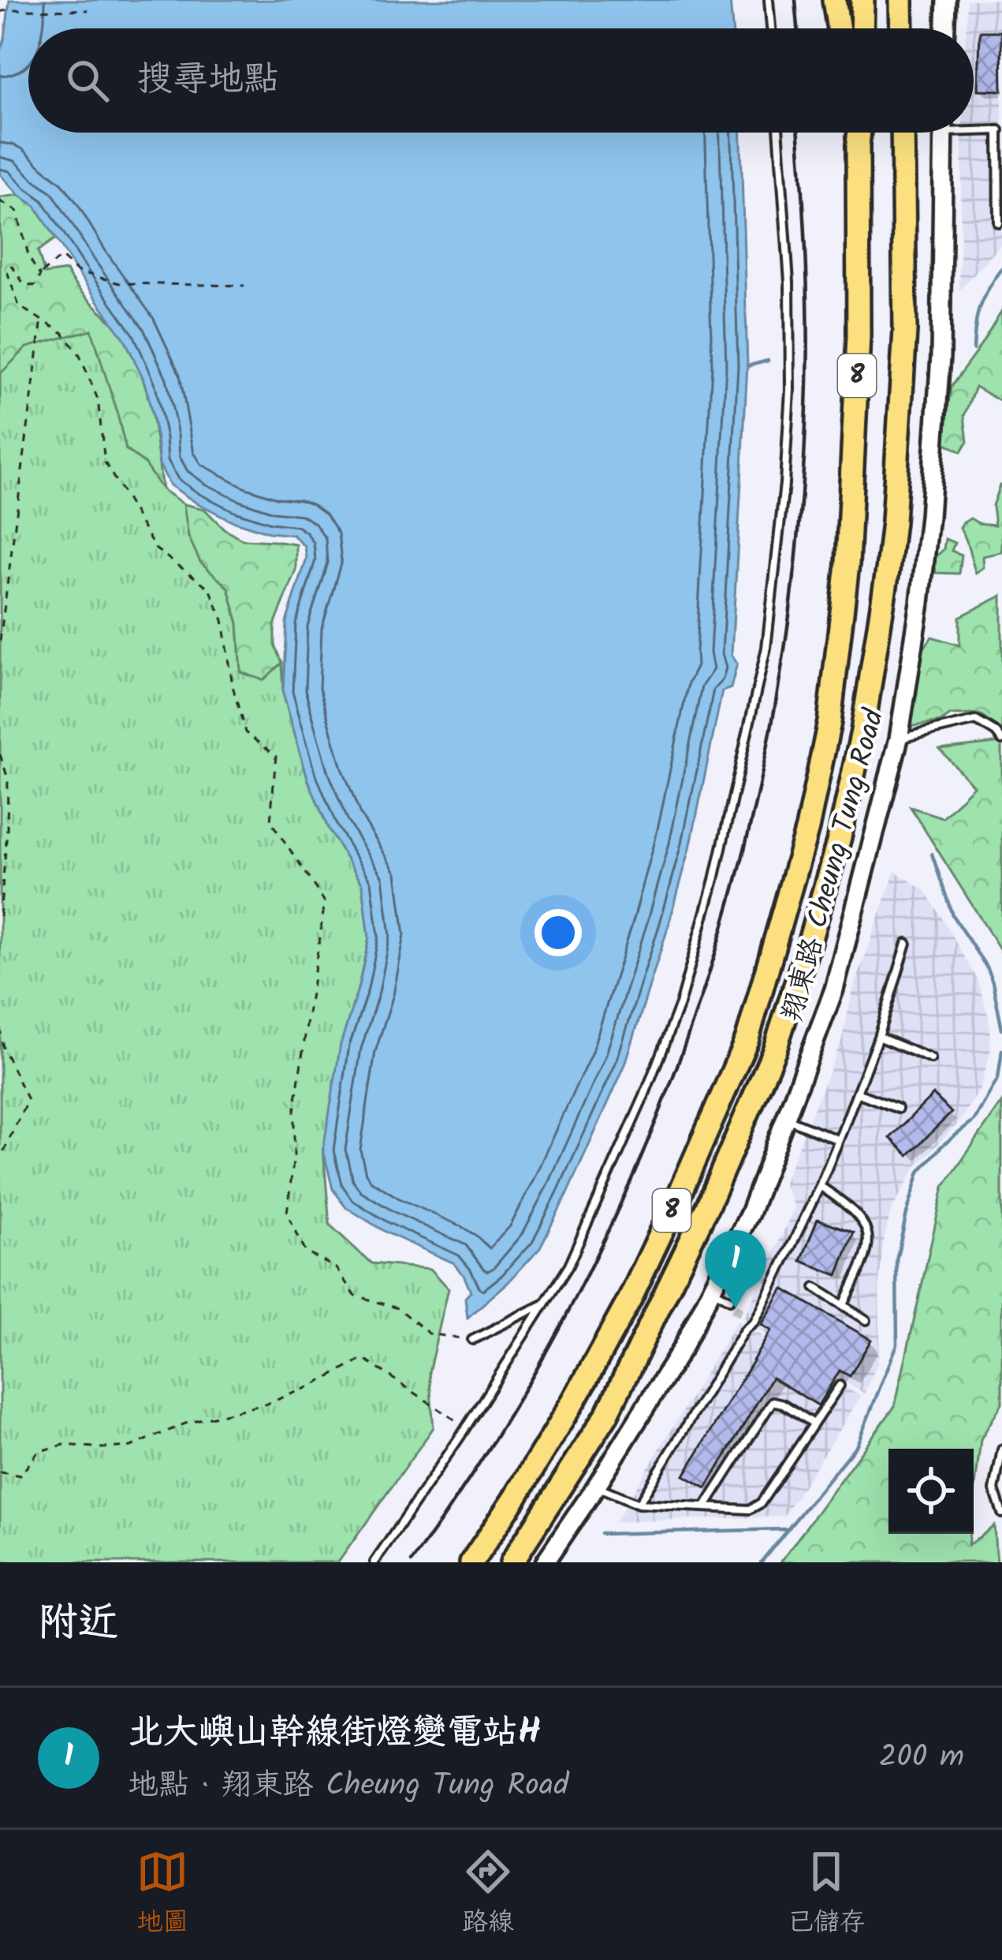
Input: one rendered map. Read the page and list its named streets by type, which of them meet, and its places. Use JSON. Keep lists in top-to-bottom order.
{
  "streets": {
    "highway": ["8"],
    "main road": ["翔東路 Cheung Tung Road"]
  },
  "page": {
    "search": "搜尋地點",
    "pins": "1",
    "heading": "附近",
    "list": [
      {
        "mark": "1",
        "name": "北大嶼山幹線街燈變電站H",
        "note": "地點 · 翔東路 Cheung Tung Road",
        "value": "200 m"
      }
    ],
    "nav": ["地圖", "路線", "已儲存"]
  }
}
